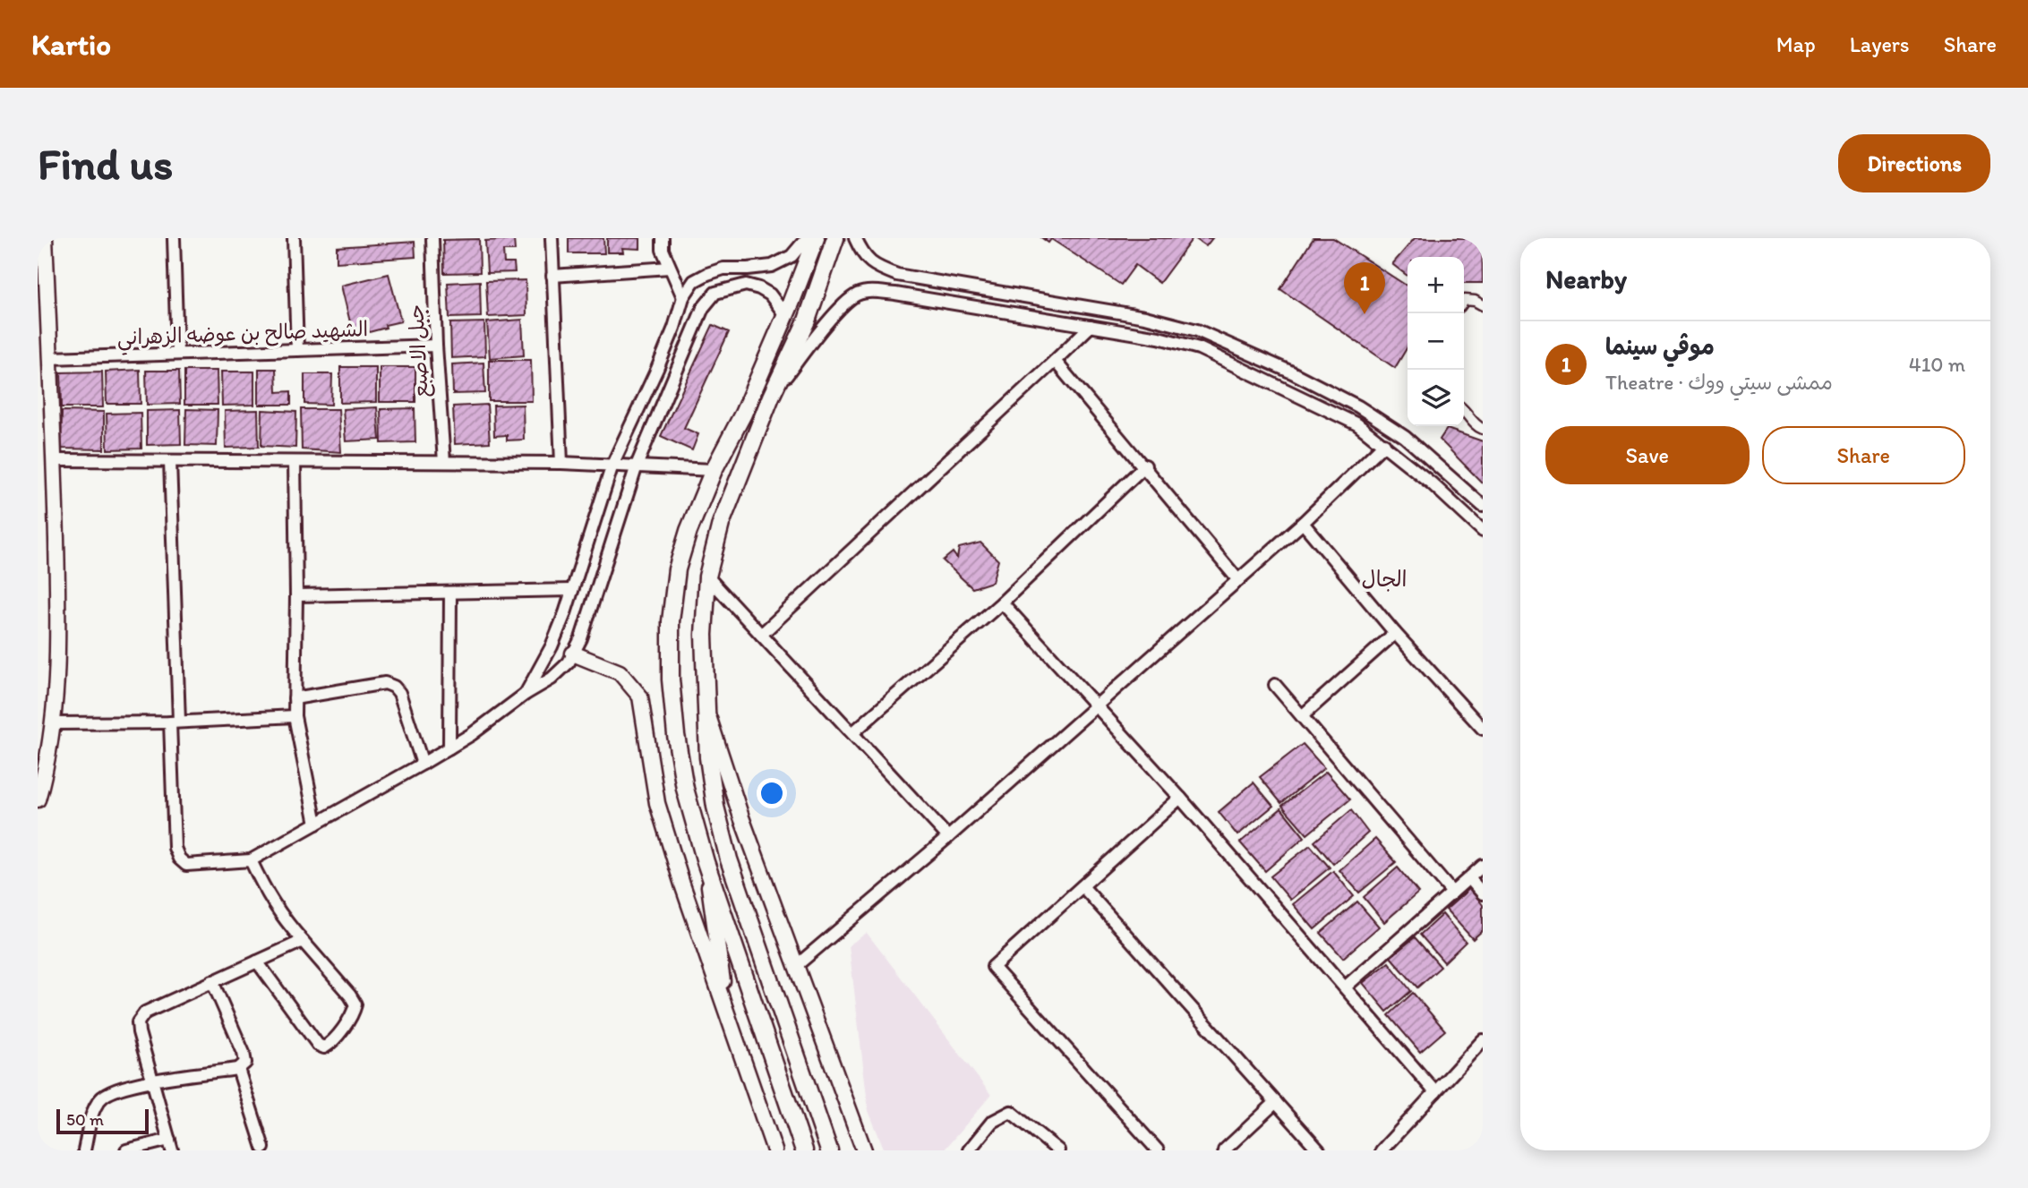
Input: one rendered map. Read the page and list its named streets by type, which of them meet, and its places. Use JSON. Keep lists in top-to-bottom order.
{
  "streets": {
    "street": ["الشهيد صالح بن عوضه الزهراني", "جبل الاصبع"]
  },
  "crossings": [
    ["الشهيد صالح بن عوضه الزهراني", "جبل الاصبع"]
  ],
  "districts": ["الجال"],
  "scale_bar": "50 m",
  "page": {
    "header": "Kartio",
    "nav": ["Map", "Layers", "Share"],
    "buttons": [
      "Directions",
      ["Save", "Share"]
    ],
    "title": "Find us",
    "heading": "Nearby",
    "map_buttons": ["+", "−"],
    "pins": "1",
    "list": [
      {
        "mark": "1",
        "name": "موڤي سينما",
        "note": "Theatre · ممشى سيتي ووك",
        "value": "410 m"
      }
    ],
    "scale": "50 m"
  }
}
